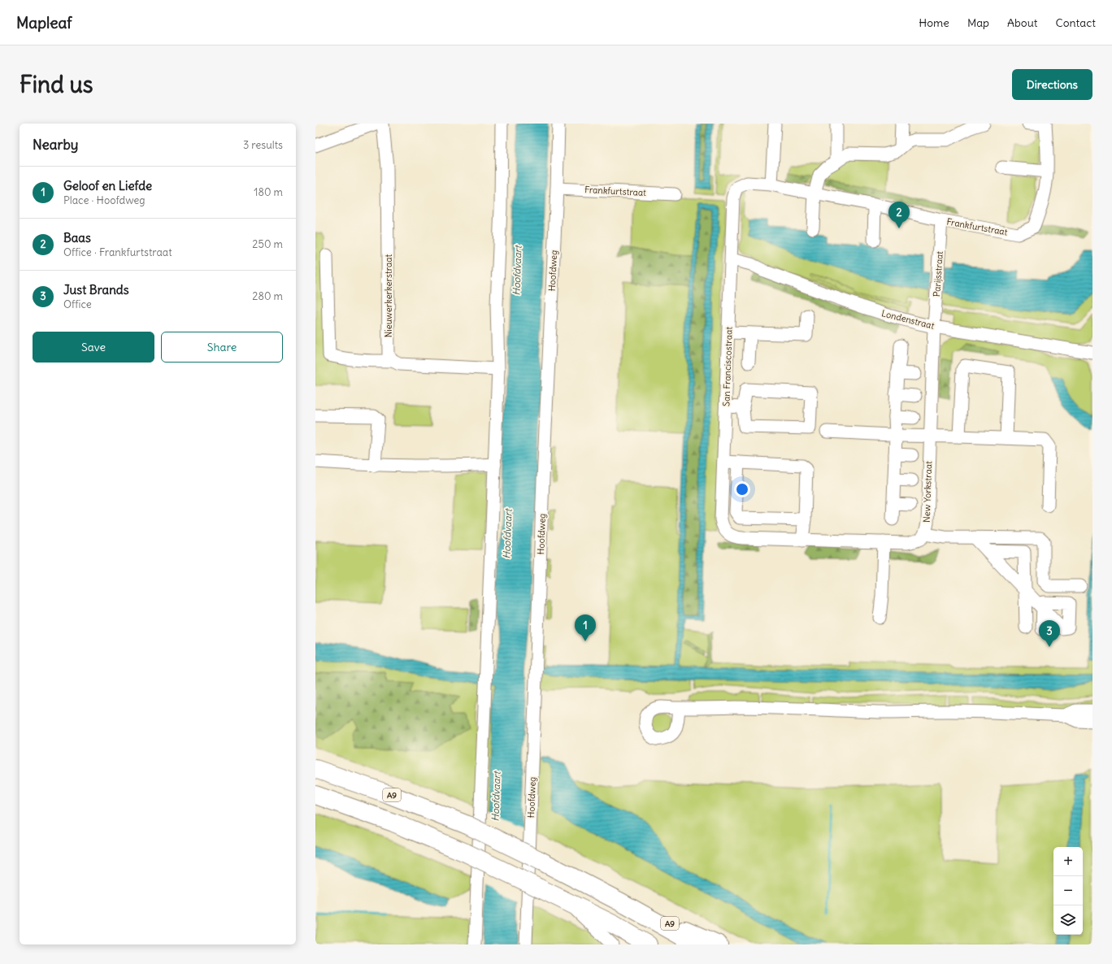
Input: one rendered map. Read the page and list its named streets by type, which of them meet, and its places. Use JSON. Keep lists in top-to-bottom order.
{
  "streets": {
    "highway": ["A9"],
    "street": [
      "Frankfurtstraat",
      "Hoofdweg",
      "Parijsstraat",
      "Nieuwerkerkerstraat",
      "Londenstraat",
      "San Franciscostraat",
      "New Yorkstraat"
    ]
  },
  "crossings": [
    ["Frankfurtstraat", "Hoofdweg"],
    ["Frankfurtstraat", "Parijsstraat"],
    ["Frankfurtstraat", "San Franciscostraat"],
    ["Parijsstraat", "Londenstraat"],
    ["Parijsstraat", "New Yorkstraat"],
    ["Londenstraat", "San Franciscostraat"],
    ["Londenstraat", "New Yorkstraat"],
    ["San Franciscostraat", "New Yorkstraat"]
  ],
  "water": ["Hoofdvaart"],
  "page": {
    "header": "Mapleaf",
    "nav": [
      "Home",
      "Map",
      "About",
      "Contact"
    ],
    "buttons": [
      "Directions",
      ["Save", "Share"]
    ],
    "title": "Find us",
    "heading": ["Nearby", "3 results"],
    "list": [
      {
        "mark": "1",
        "name": "Geloof en Liefde",
        "note": "Place · Hoofdweg",
        "value": "180 m"
      },
      {
        "mark": "2",
        "name": "Baas",
        "note": "Office · Frankfurtstraat",
        "value": "250 m"
      },
      {
        "mark": "3",
        "name": "Just Brands",
        "note": "Office",
        "value": "280 m"
      }
    ],
    "pins": ["2", "1", "3"],
    "map_buttons": ["+", "−"]
  }
}
